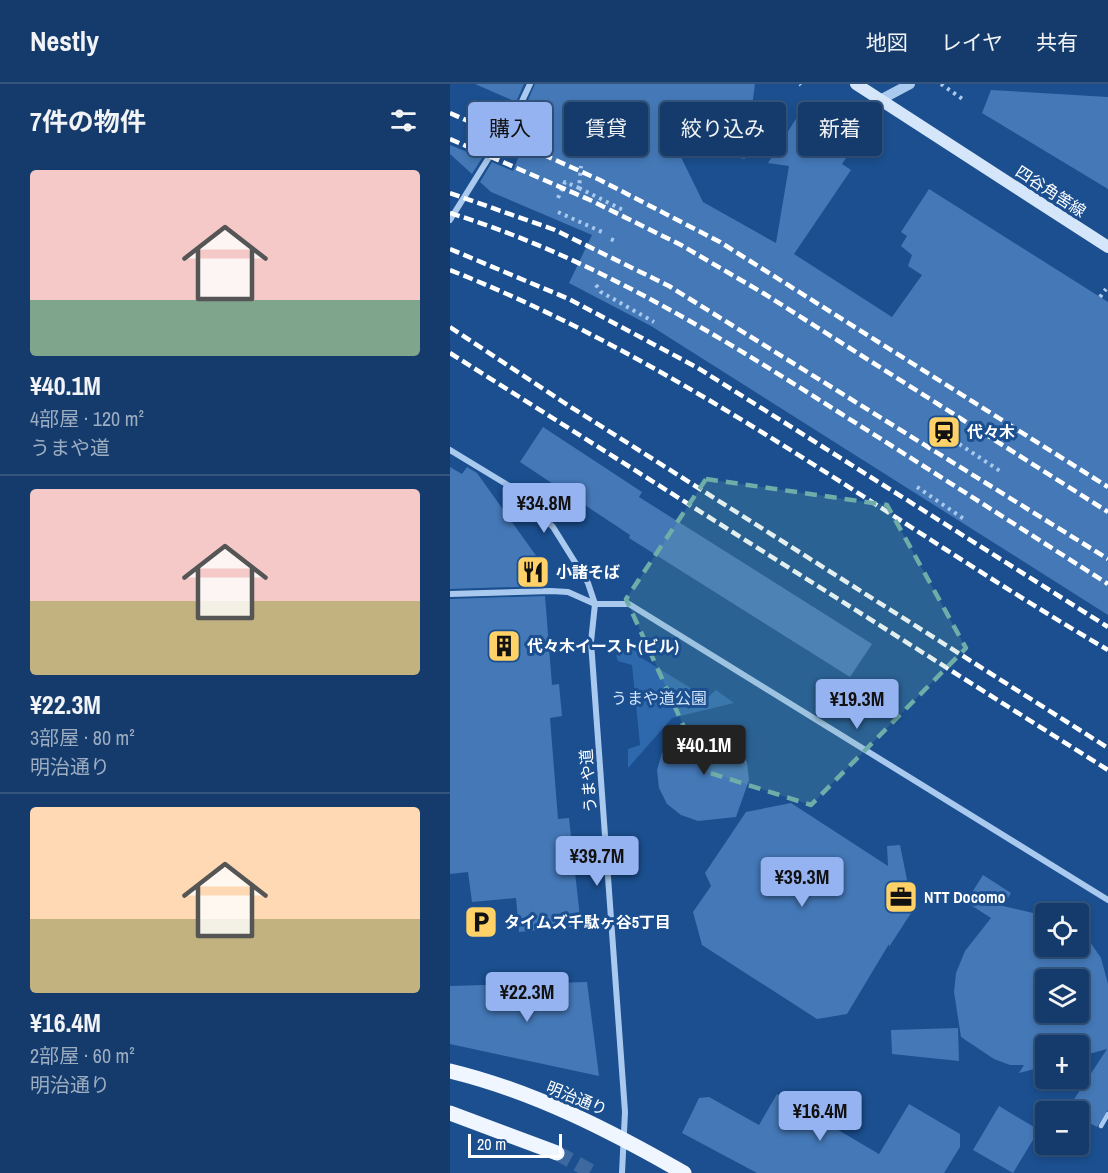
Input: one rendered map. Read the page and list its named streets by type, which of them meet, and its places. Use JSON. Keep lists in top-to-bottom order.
{
  "streets": {
    "main road": ["四谷角筈線", "明治通り"],
    "street": ["うまや道"]
  },
  "crossings": [
    ["うまや道", "明治通り"]
  ],
  "parks": ["うまや道公園"],
  "places": {
    "station": ["代々木"],
    "restaurant": ["小諸そば"],
    "building": ["代々木イースト(ビル)"],
    "office": ["NTT Docomo"],
    "parking": ["タイムズ千駄ヶ谷5丁目"]
  },
  "scale_bar": "20 m",
  "page": {
    "header": "Nestly",
    "nav": ["地図", "レイヤ", "共有"],
    "heading": "7件の物件",
    "chip": [
      "購入",
      "賃貸",
      "絞り込み",
      "新着"
    ],
    "list": [
      {
        "name": "¥40.1M",
        "note": "4部屋 · 120 m² · うまや道"
      },
      {
        "name": "¥22.3M",
        "note": "3部屋 · 80 m² · 明治通り"
      },
      {
        "name": "¥16.4M",
        "note": "2部屋 · 60 m² · 明治通り"
      }
    ],
    "price": [
      "¥34.8M",
      "¥19.3M",
      "¥40.1M",
      "¥39.7M",
      "¥39.3M",
      "¥22.3M",
      "¥16.4M"
    ],
    "map_buttons": ["+", "−"],
    "scale": "20 m"
  }
}
